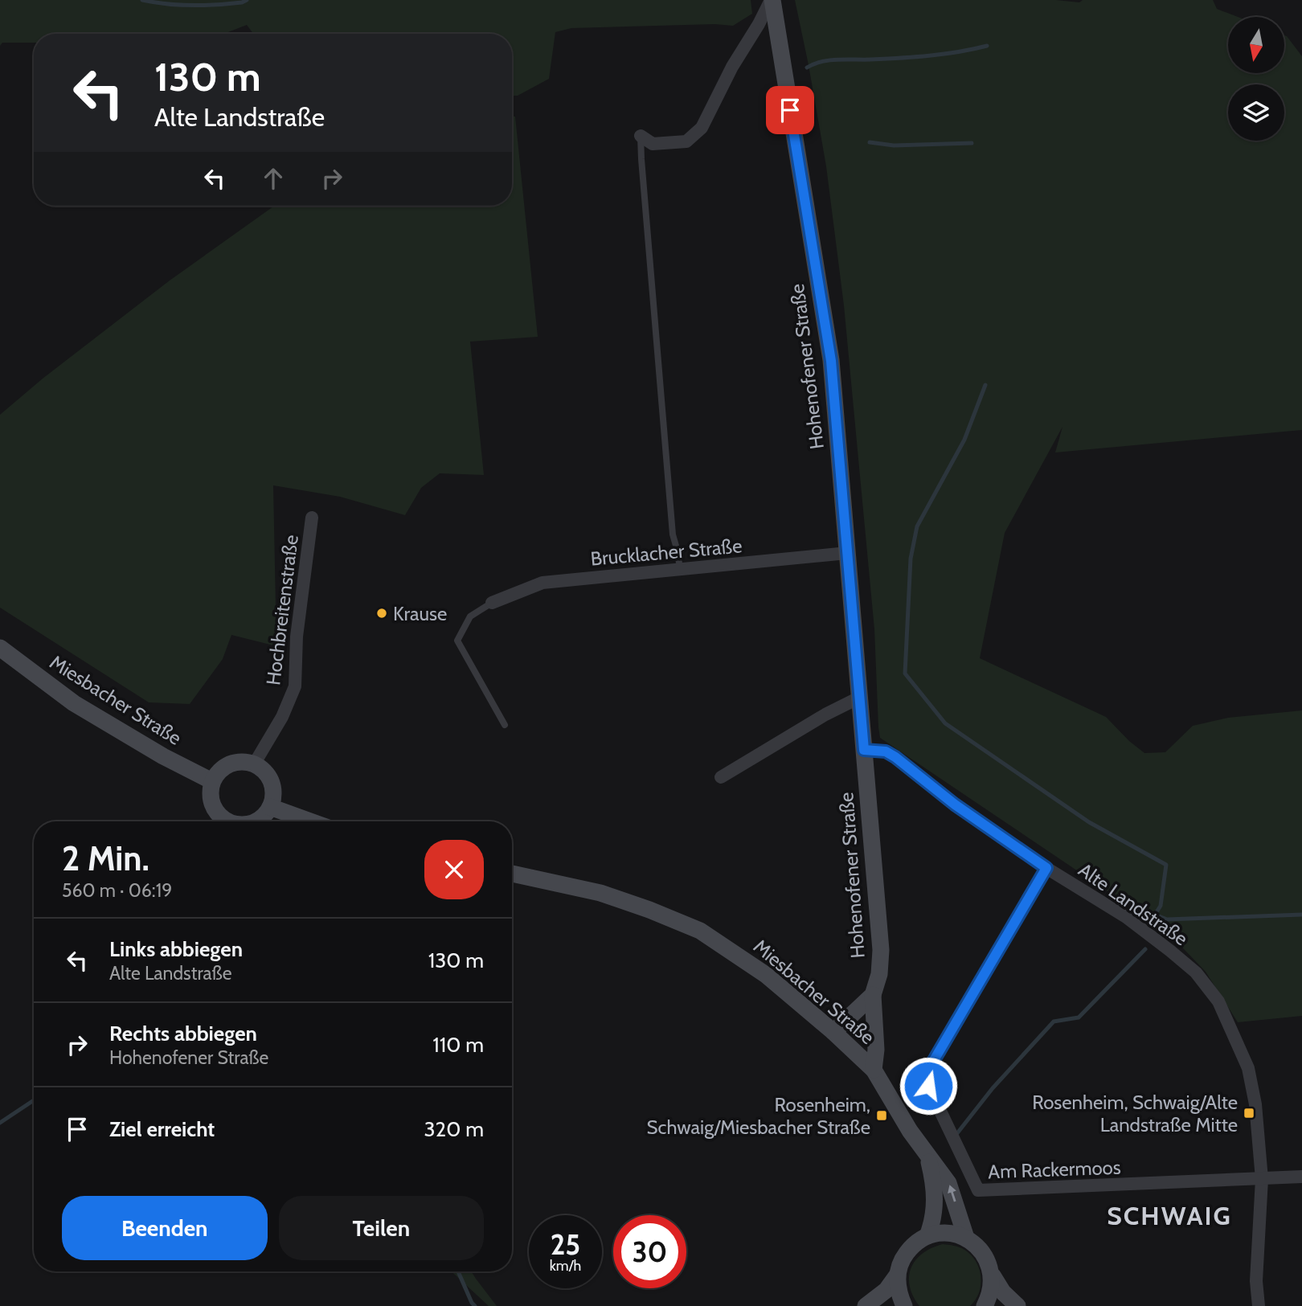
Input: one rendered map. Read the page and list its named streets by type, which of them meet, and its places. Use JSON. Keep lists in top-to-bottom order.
{
  "streets": {
    "main road": ["Hohenofener Straße", "Miesbacher Straße"],
    "street": [
      "Brucklacher Straße",
      "Hochbreitenstraße",
      "Alte Landstraße",
      "Am Rackermoos"
    ]
  },
  "crossings": [
    ["Hohenofener Straße", "Brucklacher Straße"],
    ["Hohenofener Straße", "Miesbacher Straße"],
    ["Hohenofener Straße", "Alte Landstraße"],
    ["Alte Landstraße", "Am Rackermoos"]
  ],
  "districts": ["SCHWAIG"],
  "places": {
    "other": ["Krause"],
    "transit": ["Rosenheim, Schwaig/Alte Landstraße Mitte", "Rosenheim, Schwaig/Miesbacher Straße"]
  },
  "north": "bottom",
  "page": {
    "turn": ["130 m", "Alte Landstraße"],
    "heading": ["2 Min.", "560 m · 06:19"],
    "list": [
      {
        "name": "Links abbiegen",
        "note": "Alte Landstraße",
        "value": "130 m"
      },
      {
        "name": "Rechts abbiegen",
        "note": "Hohenofener Straße",
        "value": "110 m"
      },
      {
        "name": "Ziel erreicht",
        "value": "320 m"
      }
    ],
    "buttons": ["Beenden", "Teilen"],
    "speed": "25 km/h",
    "limit": "30"
  }
}
